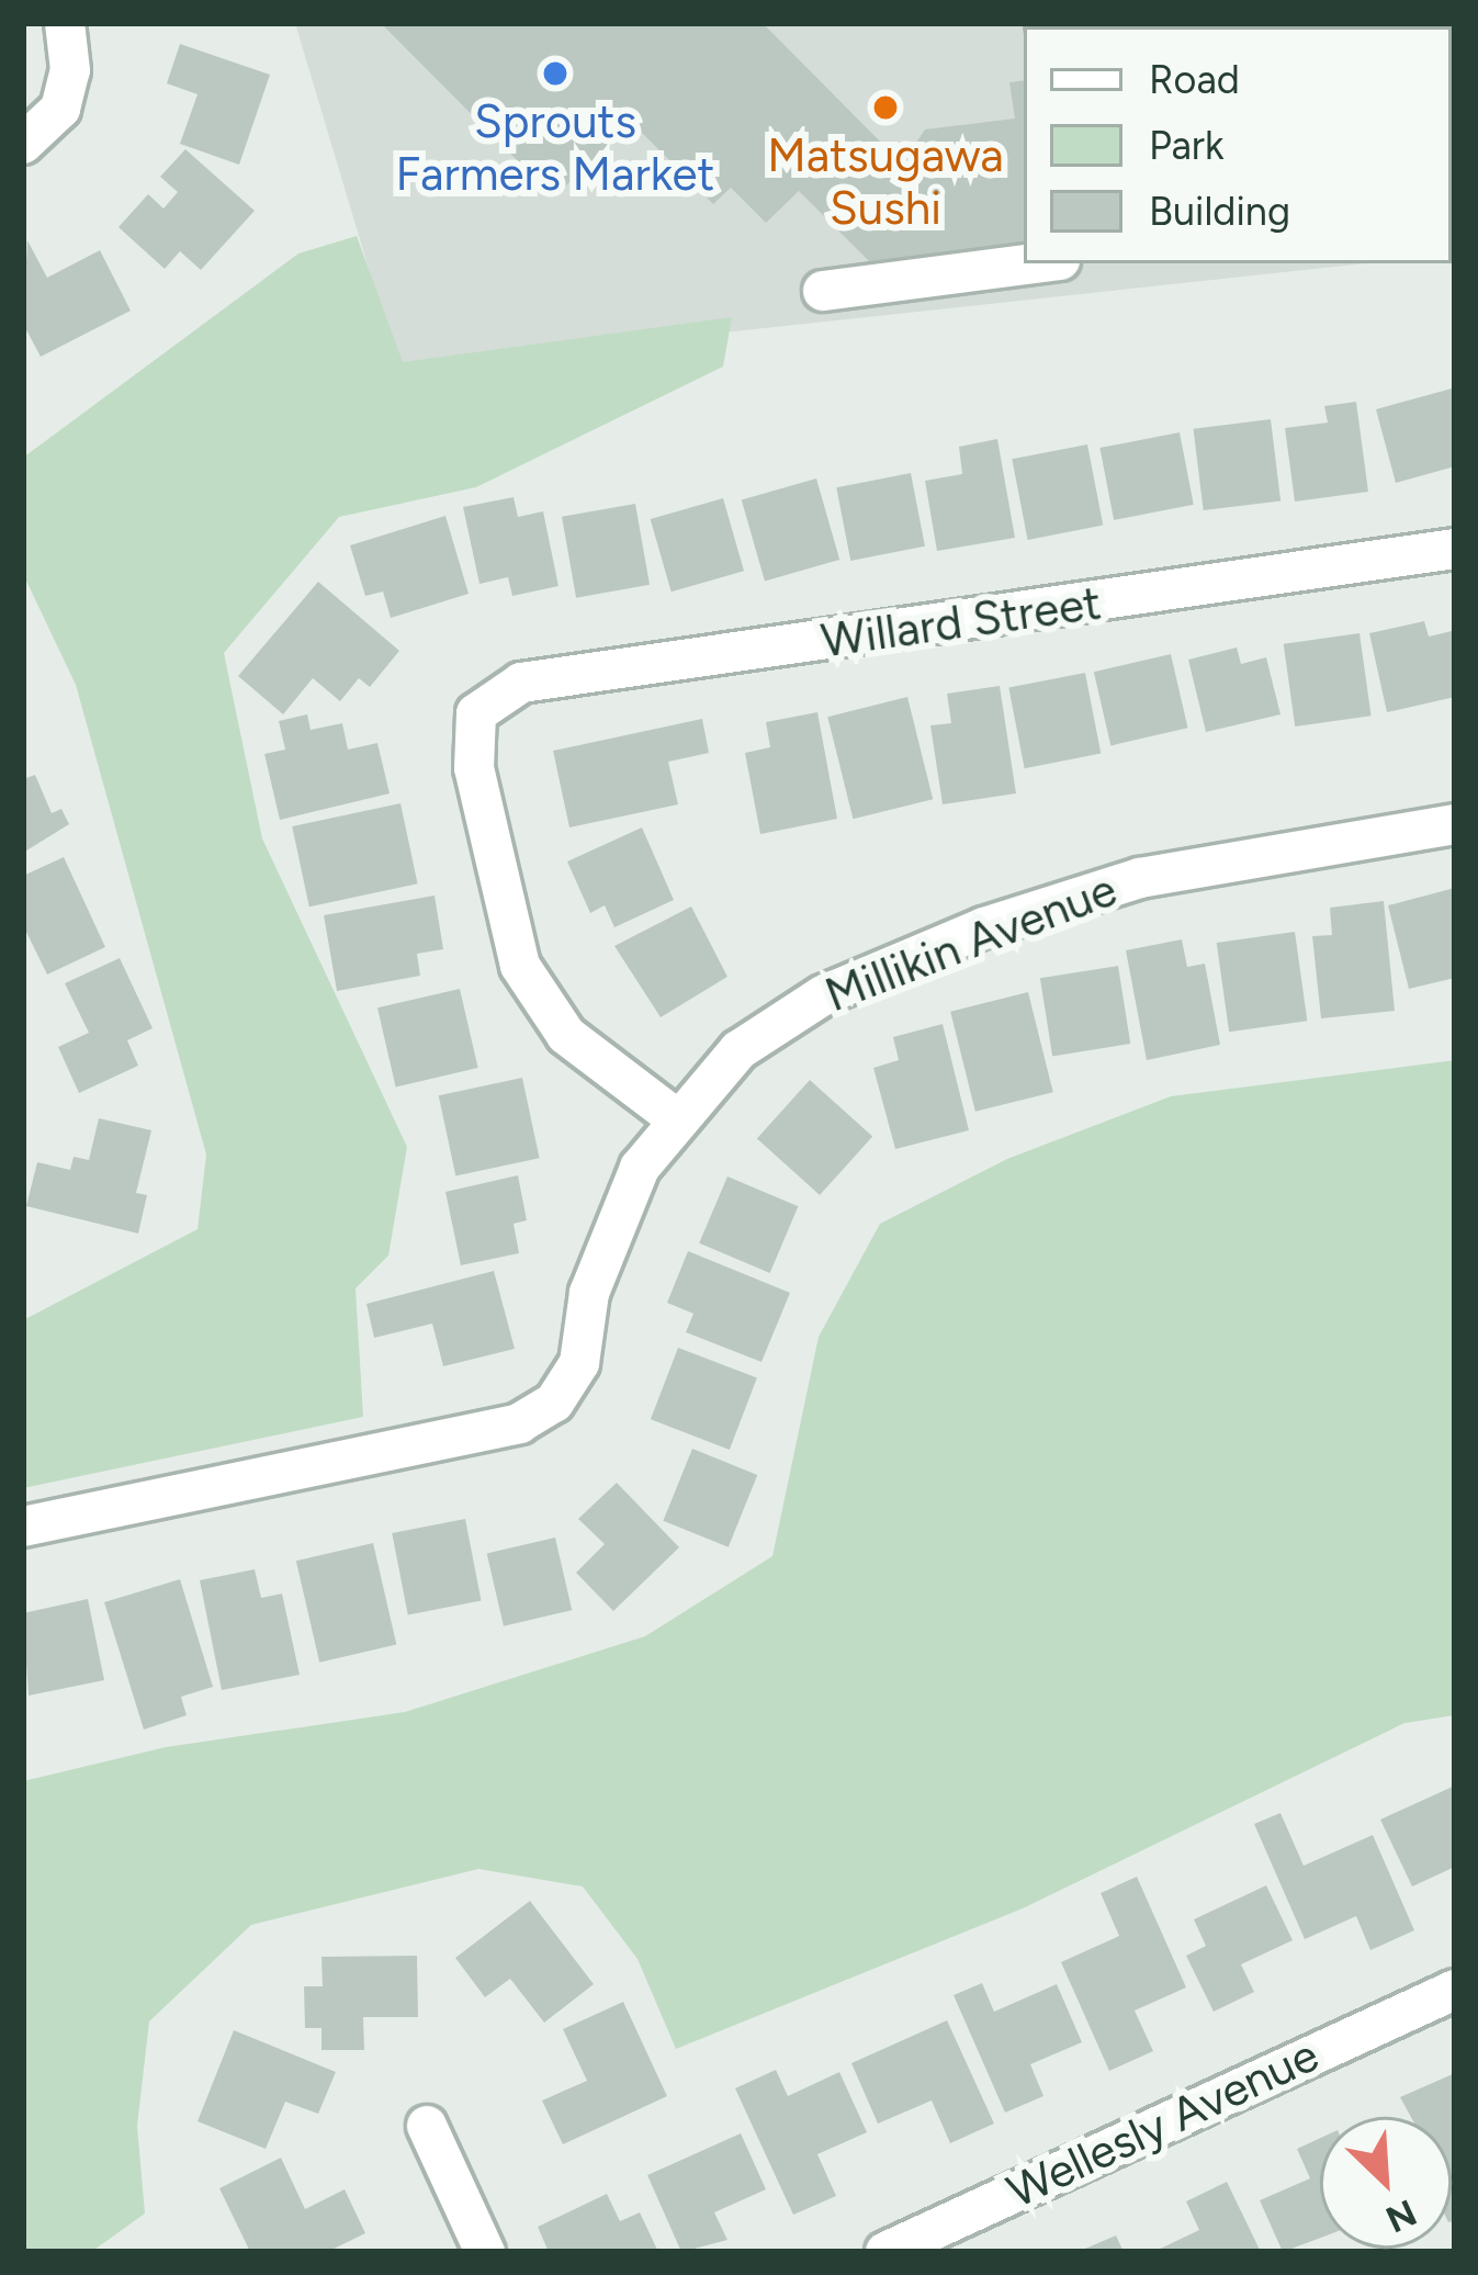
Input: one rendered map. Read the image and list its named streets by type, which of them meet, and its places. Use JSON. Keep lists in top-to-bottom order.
{
  "streets": {
    "street": ["Willard Street", "Millikin Avenue", "Wellesly Avenue"]
  },
  "crossings": [
    ["Willard Street", "Millikin Avenue"]
  ],
  "places": ["Sprouts Farmers Market", "Matsugawa Sushi"],
  "legend": ["Road", "Park", "Building"],
  "north": "bottom right"
}
